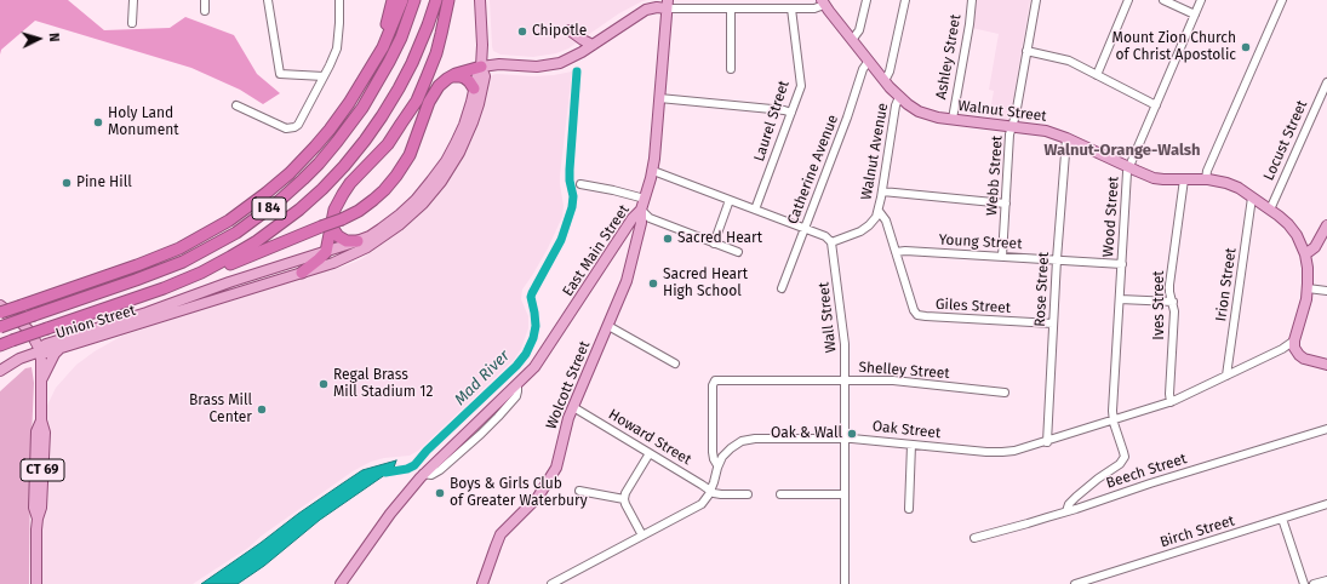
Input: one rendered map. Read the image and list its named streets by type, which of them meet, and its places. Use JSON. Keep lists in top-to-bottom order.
{
  "streets": {
    "highway": ["I 84"],
    "main road": [
      "Walnut Street",
      "East Main Street",
      "Union Street",
      "Wolcott Street",
      "CT 69"
    ],
    "street": [
      "Ashley Street",
      "Laurel Street",
      "Locust Street",
      "Walnut Avenue",
      "Catherine Avenue",
      "Webb Street",
      "Wood Street",
      "Young Street",
      "Irion Street",
      "Rose Street",
      "Ives Street",
      "Giles Street",
      "Wall Street",
      "Shelley Street",
      "Oak Street",
      "Howard Street",
      "Beech Street",
      "Birch Street"
    ]
  },
  "crossings": [
    ["Ashley Street", "Walnut Street"],
    ["Walnut Street", "Locust Street"],
    ["Walnut Street", "Walnut Avenue"],
    ["Walnut Street", "Catherine Avenue"],
    ["Walnut Street", "Webb Street"],
    ["Walnut Street", "Wood Street"],
    ["Walnut Street", "Irion Street"],
    ["Walnut Street", "Rose Street"],
    ["Walnut Street", "Ives Street"],
    ["Walnut Street", "Oak Street"],
    ["Walnut Avenue", "Giles Street"],
    ["Walnut Avenue", "Wall Street"],
    ["Webb Street", "Young Street"],
    ["Wood Street", "Young Street"],
    ["Wood Street", "Oak Street"],
    ["Wood Street", "Beech Street"],
    ["Young Street", "Rose Street"],
    ["Young Street", "Giles Street"],
    ["East Main Street", "Wolcott Street"],
    ["Irion Street", "Oak Street"],
    ["Rose Street", "Giles Street"],
    ["Rose Street", "Oak Street"],
    ["Ives Street", "Oak Street"],
    ["Wall Street", "Shelley Street"],
    ["Wall Street", "Oak Street"],
    ["Union Street", "CT 69"],
    ["Shelley Street", "Oak Street"],
    ["Wolcott Street", "Howard Street"],
    ["Oak Street", "Howard Street"]
  ],
  "districts": ["Walnut-Orange-Walsh"],
  "water": ["Mad River"],
  "places": [
    "Chipotle",
    "Mount Zion Church of Christ Apostolic",
    "Holy Land Monument",
    "Pine Hill",
    "Sacred Heart",
    "Sacred Heart High School",
    "Regal Brass Mill Stadium 12",
    "Brass Mill Center",
    "Oak & Wall",
    "Boys & Girls Club of Greater Waterbury"
  ],
  "north": "right"
}
